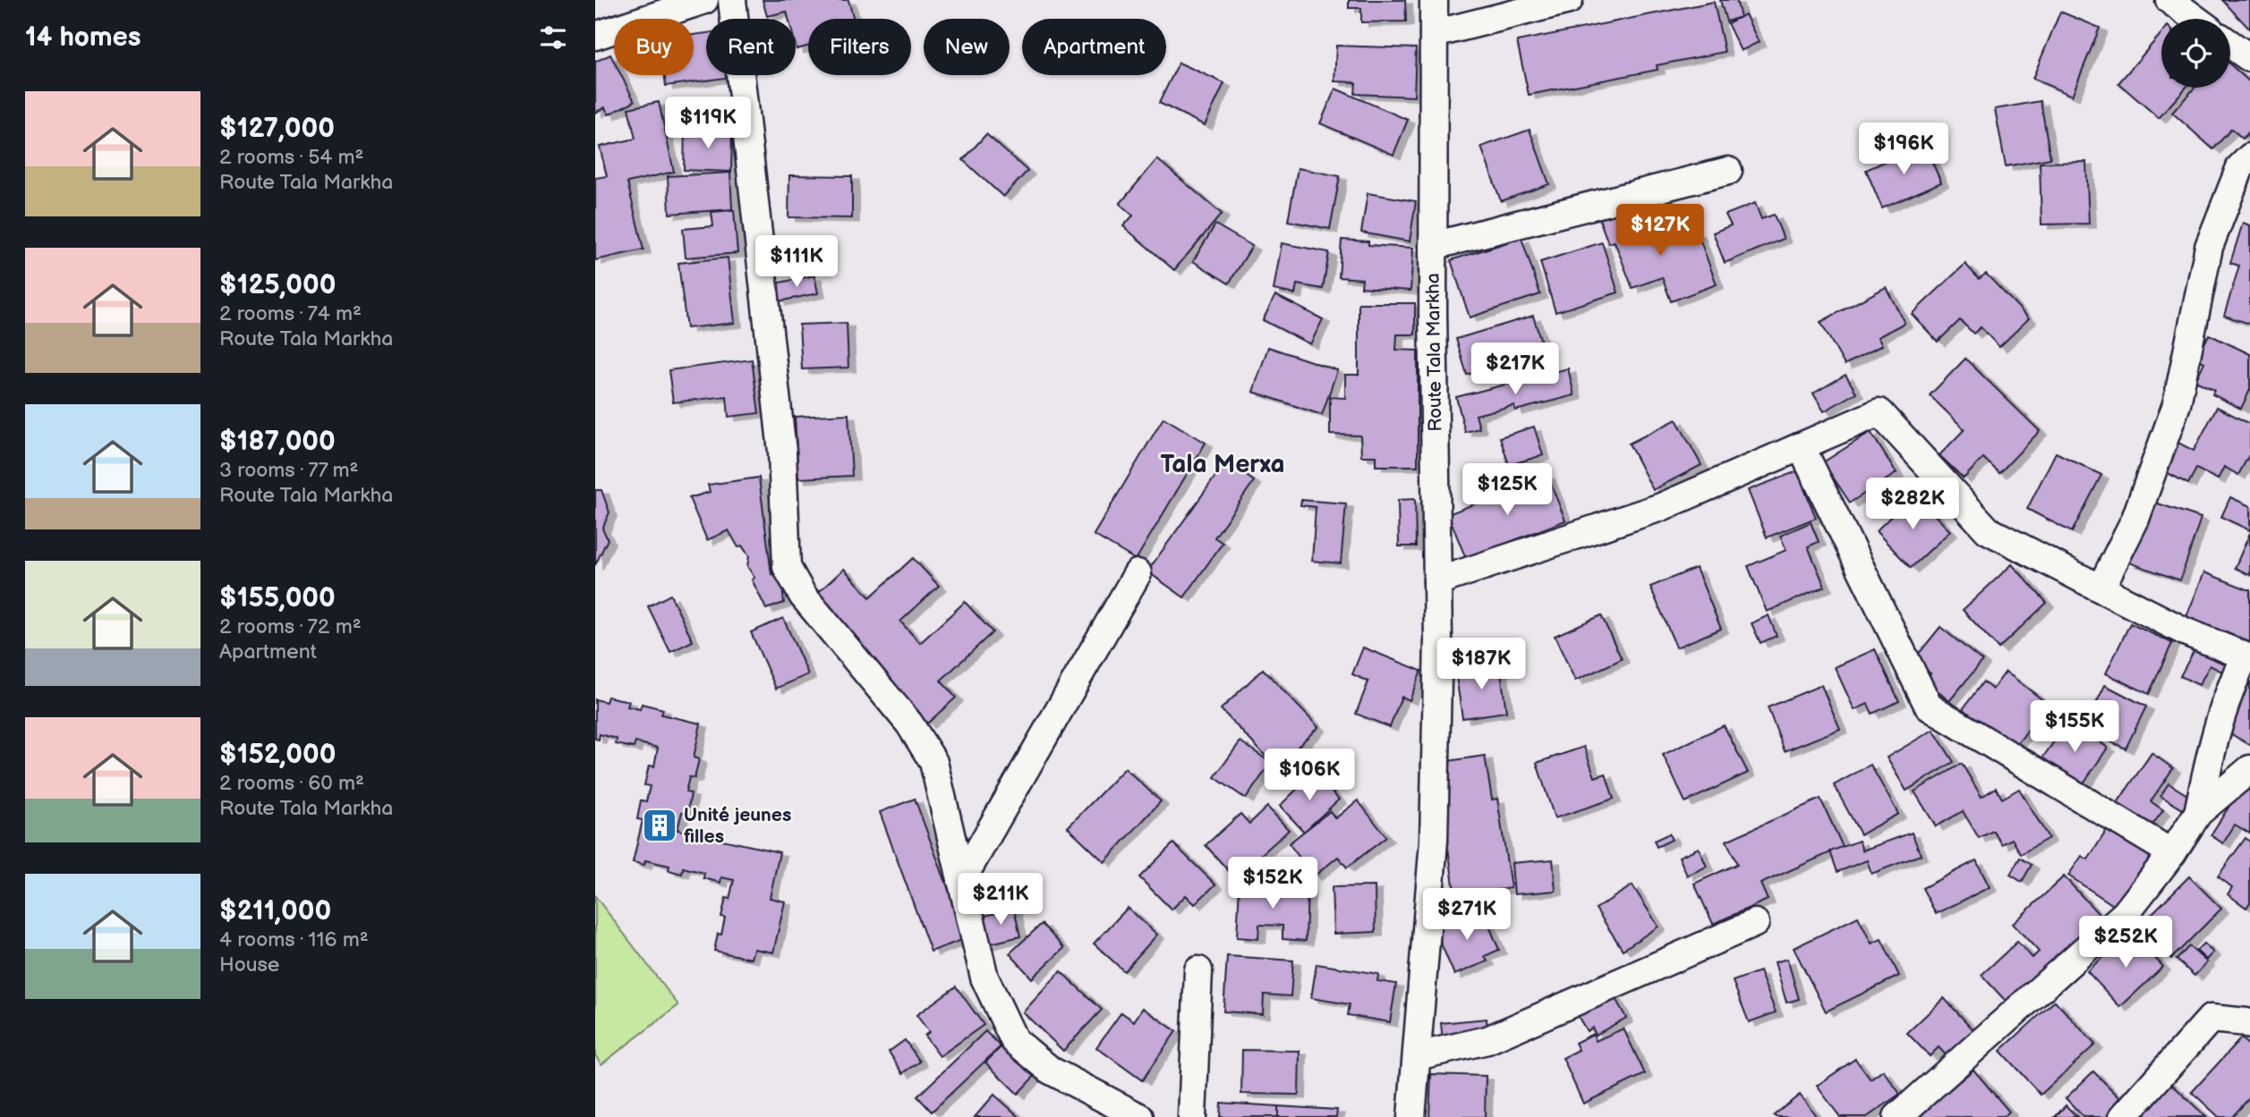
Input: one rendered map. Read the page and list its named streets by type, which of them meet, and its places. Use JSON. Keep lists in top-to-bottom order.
{
  "streets": {
    "street": ["Route Tala Markha"]
  },
  "districts": ["Tala Merxa"],
  "places": {
    "building": ["Unité jeunes filles"]
  },
  "page": {
    "heading": "14 homes",
    "chip": [
      "Buy",
      "Rent",
      "Filters",
      "New",
      "Apartment"
    ],
    "list": [
      {
        "name": "$127,000",
        "note": "2 rooms · 54 m² · Route Tala Markha"
      },
      {
        "name": "$125,000",
        "note": "2 rooms · 74 m² · Route Tala Markha"
      },
      {
        "name": "$187,000",
        "note": "3 rooms · 77 m² · Route Tala Markha"
      },
      {
        "name": "$155,000",
        "note": "2 rooms · 72 m² · Apartment"
      },
      {
        "name": "$152,000",
        "note": "2 rooms · 60 m² · Route Tala Markha"
      },
      {
        "name": "$211,000",
        "note": "4 rooms · 116 m² · House"
      }
    ],
    "price": [
      "$119K",
      "$196K",
      "$127K",
      "$111K",
      "$217K",
      "$125K",
      "$282K",
      "$187K",
      "$155K",
      "$106K",
      "$152K",
      "$211K",
      "$271K",
      "$252K"
    ]
  }
}
